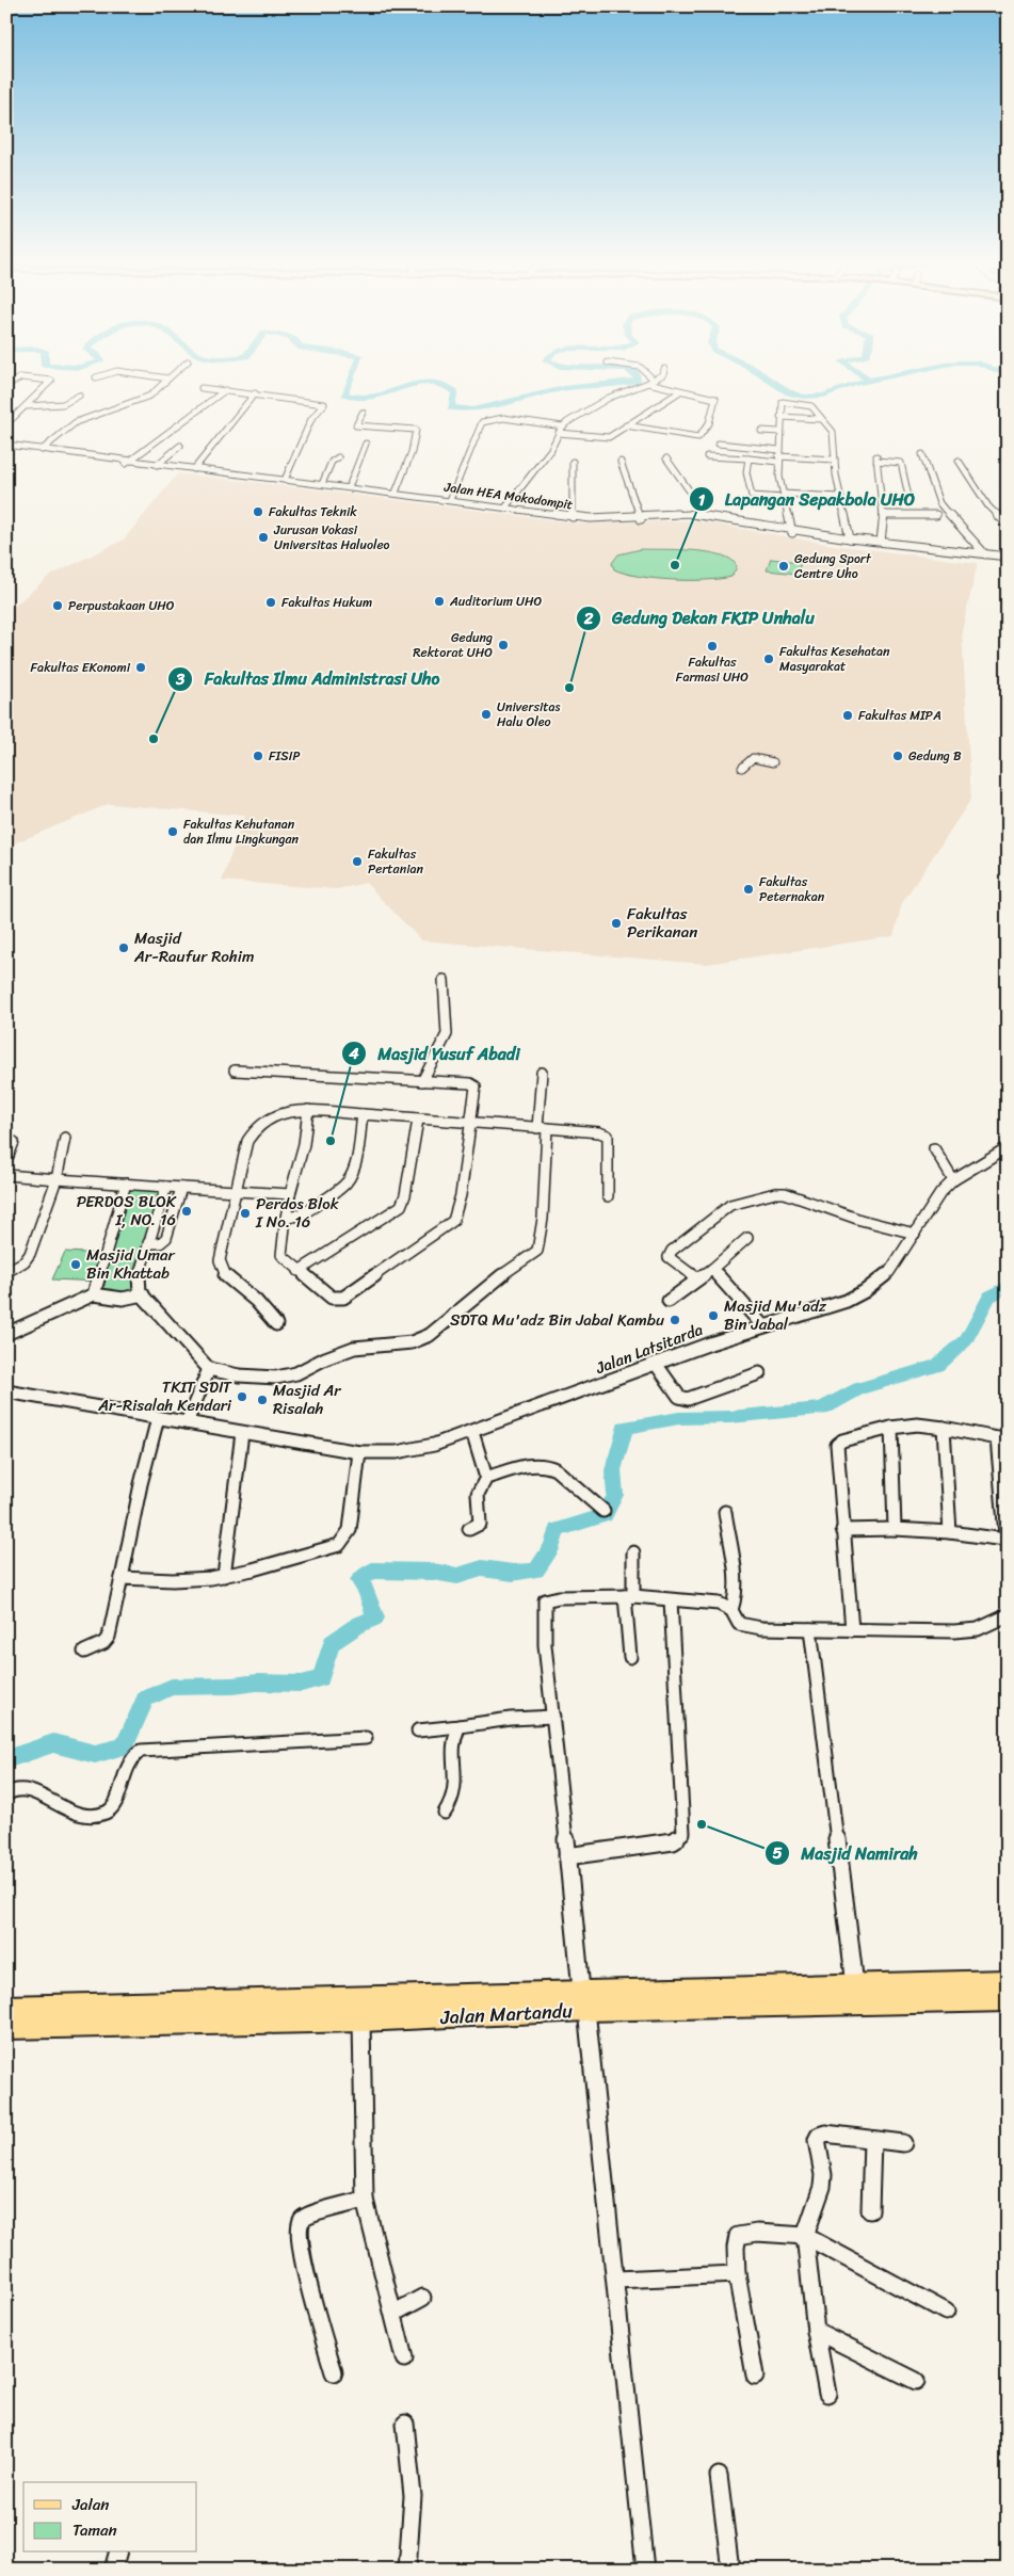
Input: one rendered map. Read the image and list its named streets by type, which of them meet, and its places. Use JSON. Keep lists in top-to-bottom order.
{
  "streets": {
    "highway": ["Jalan Martandu"],
    "street": ["Jalan HEA Mokodompit", "Jalan Latsitarda"]
  },
  "places": [
    "Fakultas Teknik",
    "Jurusan Vokasi Universitas Haluoleo",
    "Lapangan Sepakbola UHO",
    "Gedung Sport Centre Uho",
    "Auditorium UHO",
    "Fakultas Hukum",
    "Perpustakaan UHO",
    "Gedung Rektorat UHO",
    "Fakultas Farmasi UHO",
    "Fakultas Kesehatan Masyarakat",
    "Fakultas EKonomi",
    "Gedung Dekan FKIP Unhalu",
    "Universitas Halu Oleo",
    "Fakultas MIPA",
    "Fakultas Ilmu Administrasi Uho",
    "FISIP",
    "Gedung B",
    "Fakultas Kehutanan dan Ilmu Lingkungan",
    "Fakultas Pertanian",
    "Fakultas Peternakan",
    "Fakultas Perikanan",
    "Masjid Ar-Raufur Rohim",
    "Masjid Yusuf Abadi",
    "PERDOS BLOK I, NO. 16",
    "Perdos Blok I No. 16",
    "Masjid Umar Bin Khattab",
    "Masjid Mu'adz Bin Jabal",
    "SDTQ Mu'adz Bin Jabal Kambu",
    "TKIT SDIT Ar-Risalah Kendari",
    "Masjid Ar Risalah",
    "Masjid Namirah"
  ],
  "legend": ["Jalan", "Taman"]
}
